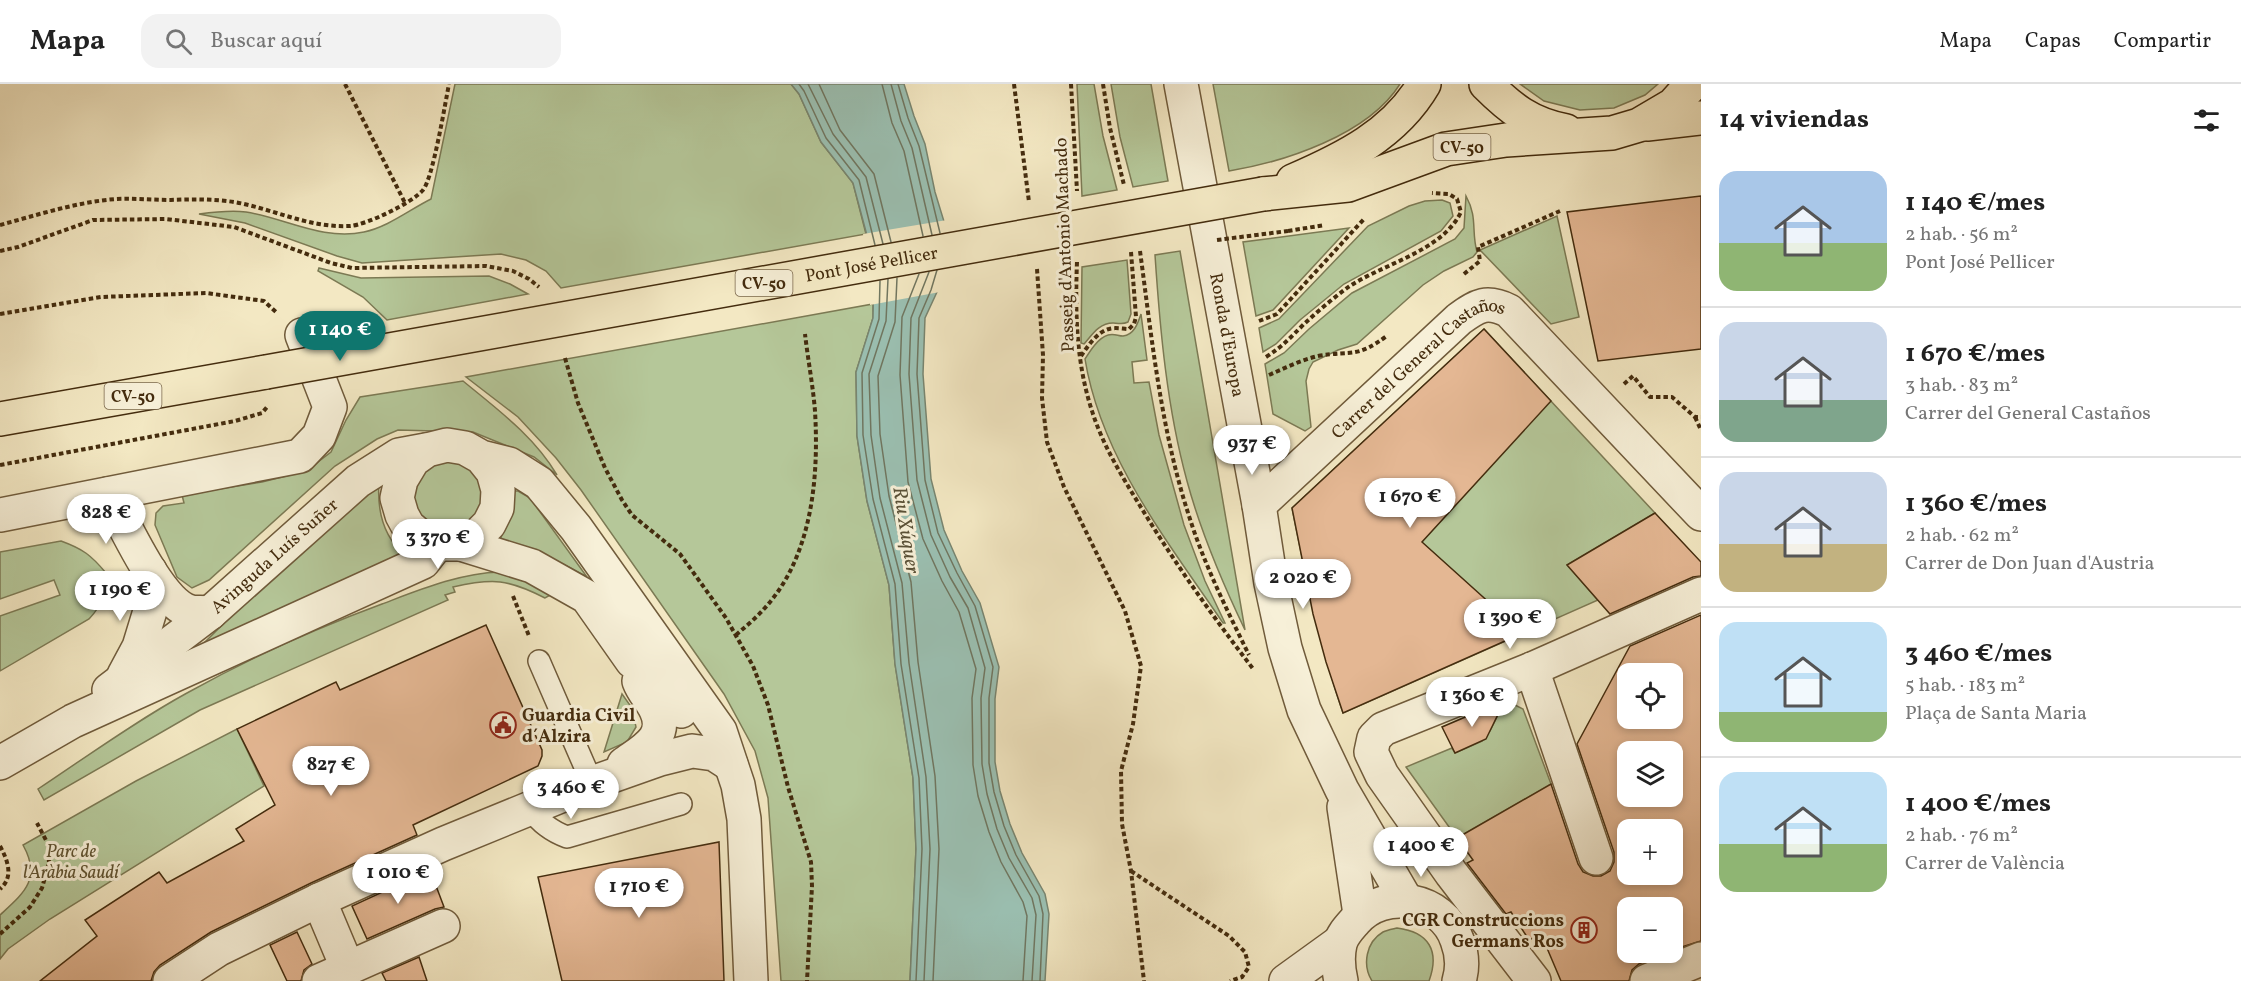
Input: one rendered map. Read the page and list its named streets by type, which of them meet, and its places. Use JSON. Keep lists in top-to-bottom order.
{
  "streets": {
    "main road": ["CV-50", "Pont José Pellicer"],
    "street": ["Ronda d'Europa", "Carrer del General Castaños", "Avinguda Luís Suñer"],
    "path": ["Passeig d'Antonio Machado"]
  },
  "crossings": [
    ["CV-50", "Pont José Pellicer"],
    ["Ronda d'Europa", "Carrer del General Castaños"]
  ],
  "water": ["Riu Xúquer"],
  "parks": ["Parc de l'Aràbia Saudí"],
  "places": {
    "public building": ["Guardia Civil d´Alzira"],
    "building": ["CGR Construccions Germans Ros"]
  },
  "page": {
    "header": "Mapa",
    "search": "Buscar aquí",
    "nav": ["Mapa", "Capas", "Compartir"],
    "heading": "14 viviendas",
    "list": [
      {
        "name": "1 140 €/mes",
        "note": "2 hab. · 56 m² · Pont José Pellicer"
      },
      {
        "name": "1 670 €/mes",
        "note": "3 hab. · 83 m² · Carrer del General Castaños"
      },
      {
        "name": "1 360 €/mes",
        "note": "2 hab. · 62 m² · Carrer de Don Juan d'Austria"
      },
      {
        "name": "3 460 €/mes",
        "note": "5 hab. · 183 m² · Plaça de Santa Maria"
      },
      {
        "name": "1 400 €/mes",
        "note": "2 hab. · 76 m² · Carrer de València"
      }
    ],
    "price": [
      "1 140 €",
      "937 €",
      "1 670 €",
      "828 €",
      "3 370 €",
      "2 020 €",
      "1 190 €",
      "1 390 €",
      "1 360 €",
      "827 €",
      "3 460 €",
      "1 400 €",
      "1 010 €",
      "1 710 €"
    ],
    "map_buttons": ["+", "−"]
  }
}
